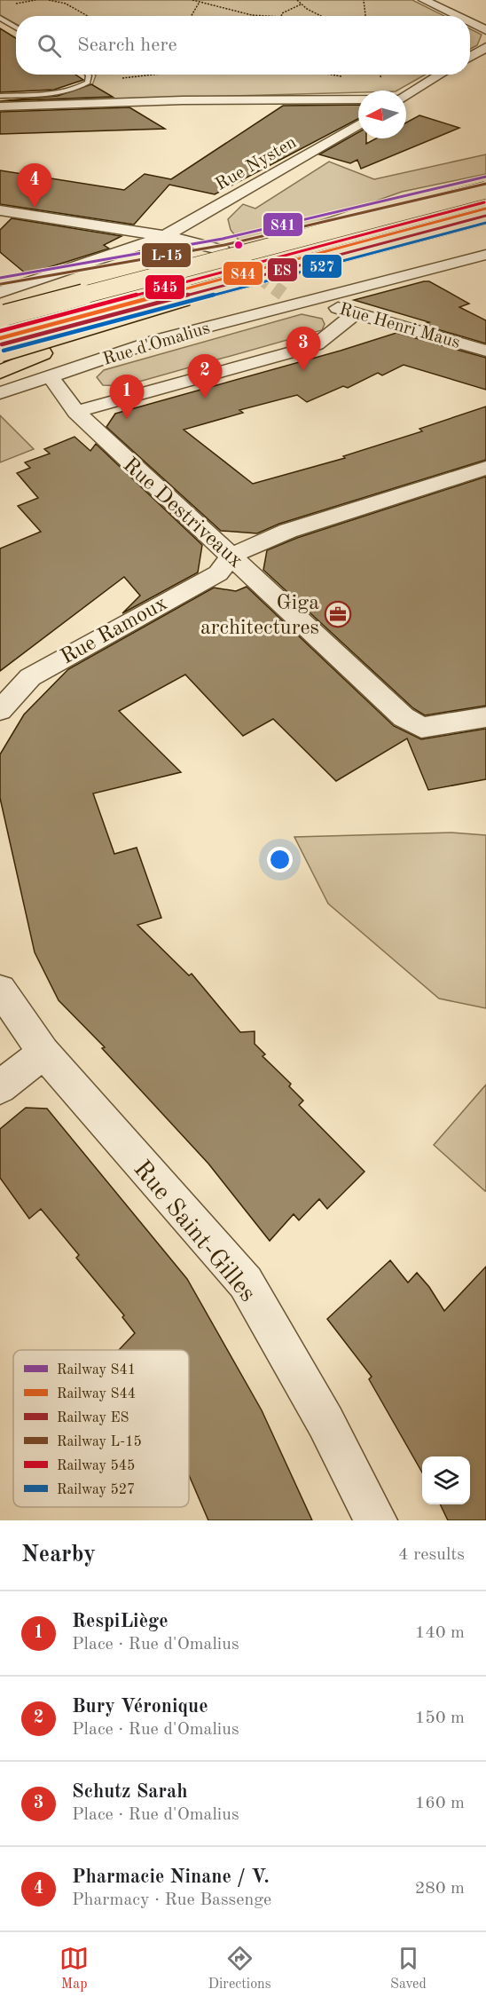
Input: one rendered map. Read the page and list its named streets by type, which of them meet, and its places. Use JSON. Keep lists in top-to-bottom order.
{
  "streets": {
    "street": [
      "Rue Nysten",
      "Rue Henri Maus",
      "Rue d'Omalius",
      "Rue Destriveaux",
      "Rue Ramoux",
      "Rue Saint-Gilles"
    ]
  },
  "crossings": [
    ["Rue Henri Maus", "Rue d'Omalius"],
    ["Rue d'Omalius", "Rue Destriveaux"],
    ["Rue Destriveaux", "Rue Ramoux"]
  ],
  "places": {
    "office": ["Giga architectures"]
  },
  "lines": [
    "rail line S41",
    "rail line L-15",
    "rail line 545",
    "rail line S44",
    "rail line ES",
    "rail line 527"
  ],
  "legend": [
    "Railway S41",
    "Railway S44",
    "Railway ES",
    "Railway L-15",
    "Railway 545",
    "Railway 527"
  ],
  "north": "left",
  "page": {
    "search": "Search here",
    "pins": [
      "4",
      "3",
      "2",
      "1"
    ],
    "heading": ["Nearby", "4 results"],
    "list": [
      {
        "mark": "1",
        "name": "RespiLiège",
        "note": "Place · Rue d'Omalius",
        "value": "140 m"
      },
      {
        "mark": "2",
        "name": "Bury Véronique",
        "note": "Place · Rue d'Omalius",
        "value": "150 m"
      },
      {
        "mark": "3",
        "name": "Schutz Sarah",
        "note": "Place · Rue d'Omalius",
        "value": "160 m"
      },
      {
        "mark": "4",
        "name": "Pharmacie Ninane / V.",
        "note": "Pharmacy · Rue Bassenge",
        "value": "280 m"
      }
    ],
    "nav": ["Map", "Directions", "Saved"]
  }
}
